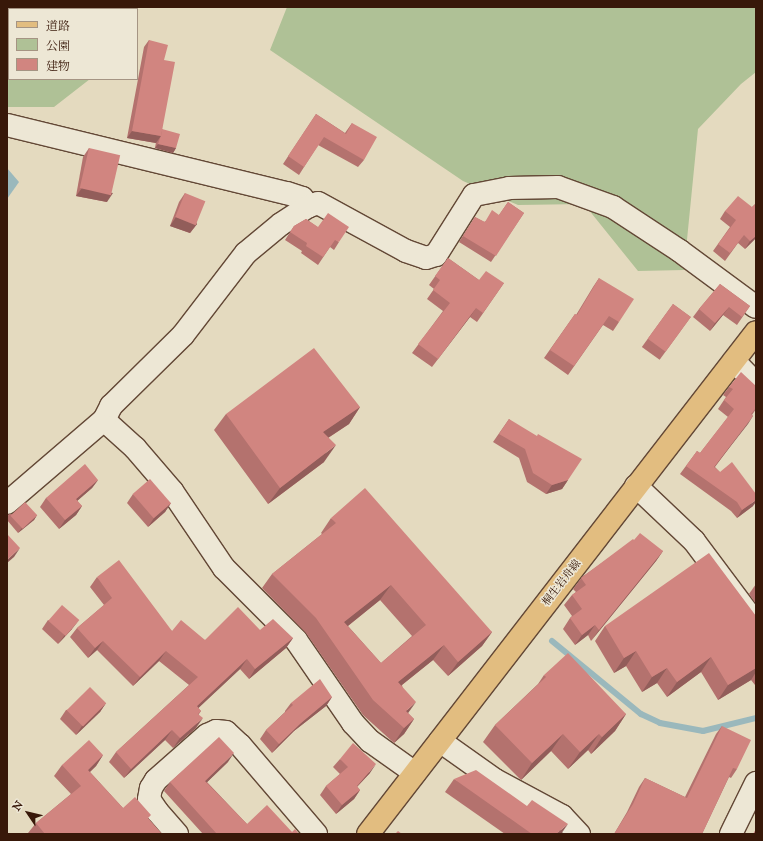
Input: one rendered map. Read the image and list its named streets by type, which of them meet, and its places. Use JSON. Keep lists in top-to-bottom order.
{
  "streets": {
    "main road": ["桐生岩舟線"]
  },
  "legend": ["道路", "公園", "建物"],
  "north": "top left"
}
